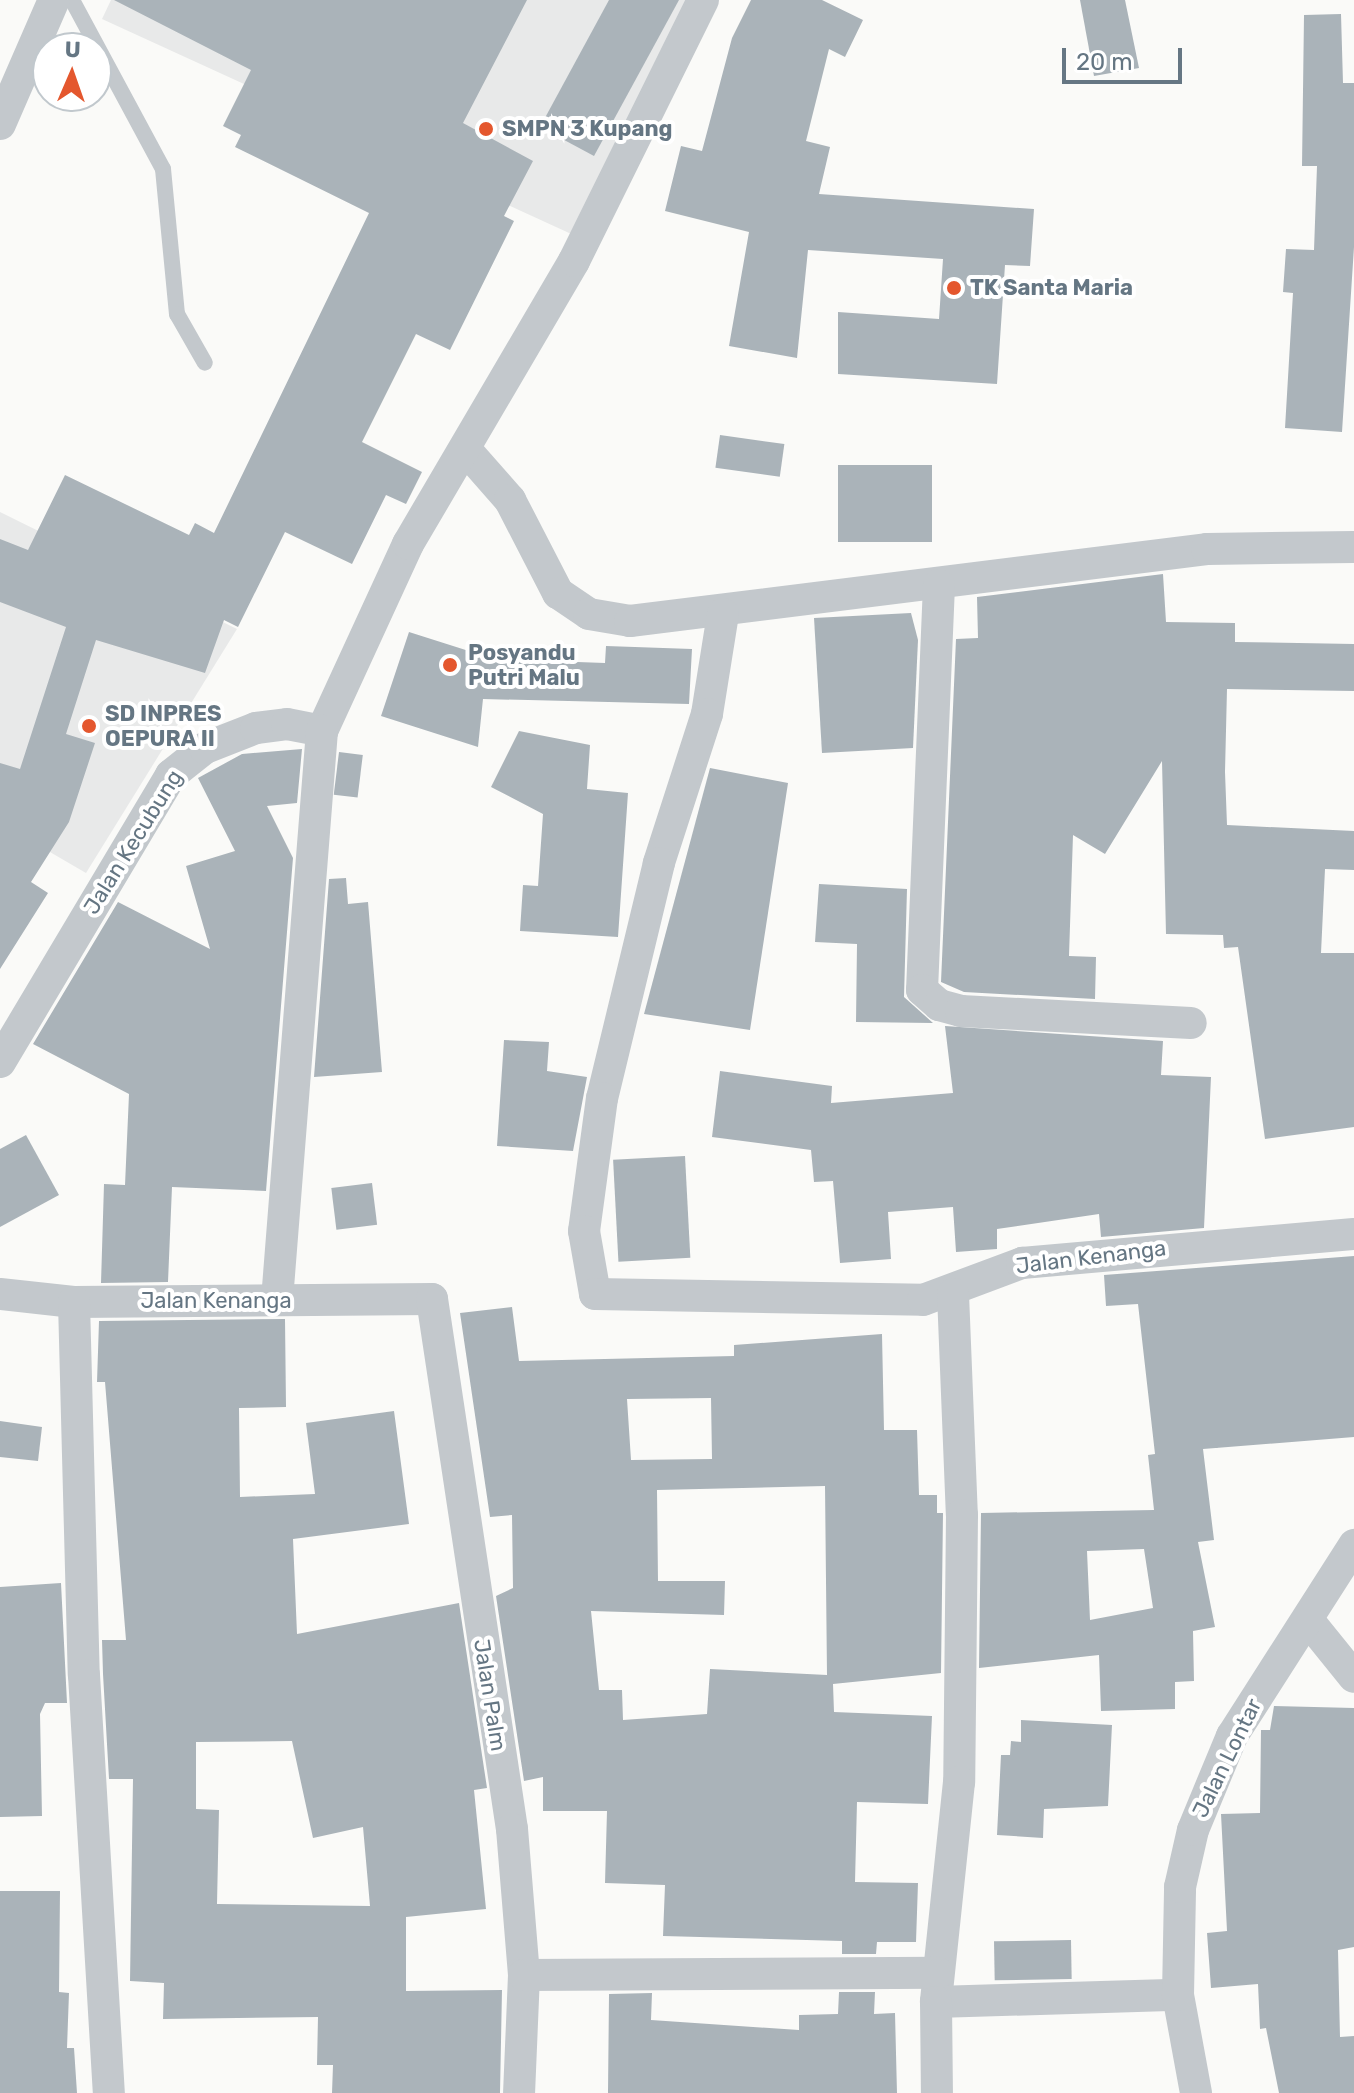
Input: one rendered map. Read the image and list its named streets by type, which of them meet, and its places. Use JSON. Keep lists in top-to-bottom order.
{
  "streets": {
    "street": [
      "Jalan Kecubung",
      "Jalan Kenanga",
      "Jalan Palm",
      "Jalan Lontar"
    ]
  },
  "crossings": [
    ["Jalan Kenanga", "Jalan Palm"]
  ],
  "places": [
    "SMPN 3 Kupang",
    "TK Santa Maria",
    "Posyandu Putri Malu",
    "SD INPRES OEPURA II"
  ],
  "scale_bar": "20 m",
  "north": "top"
}
